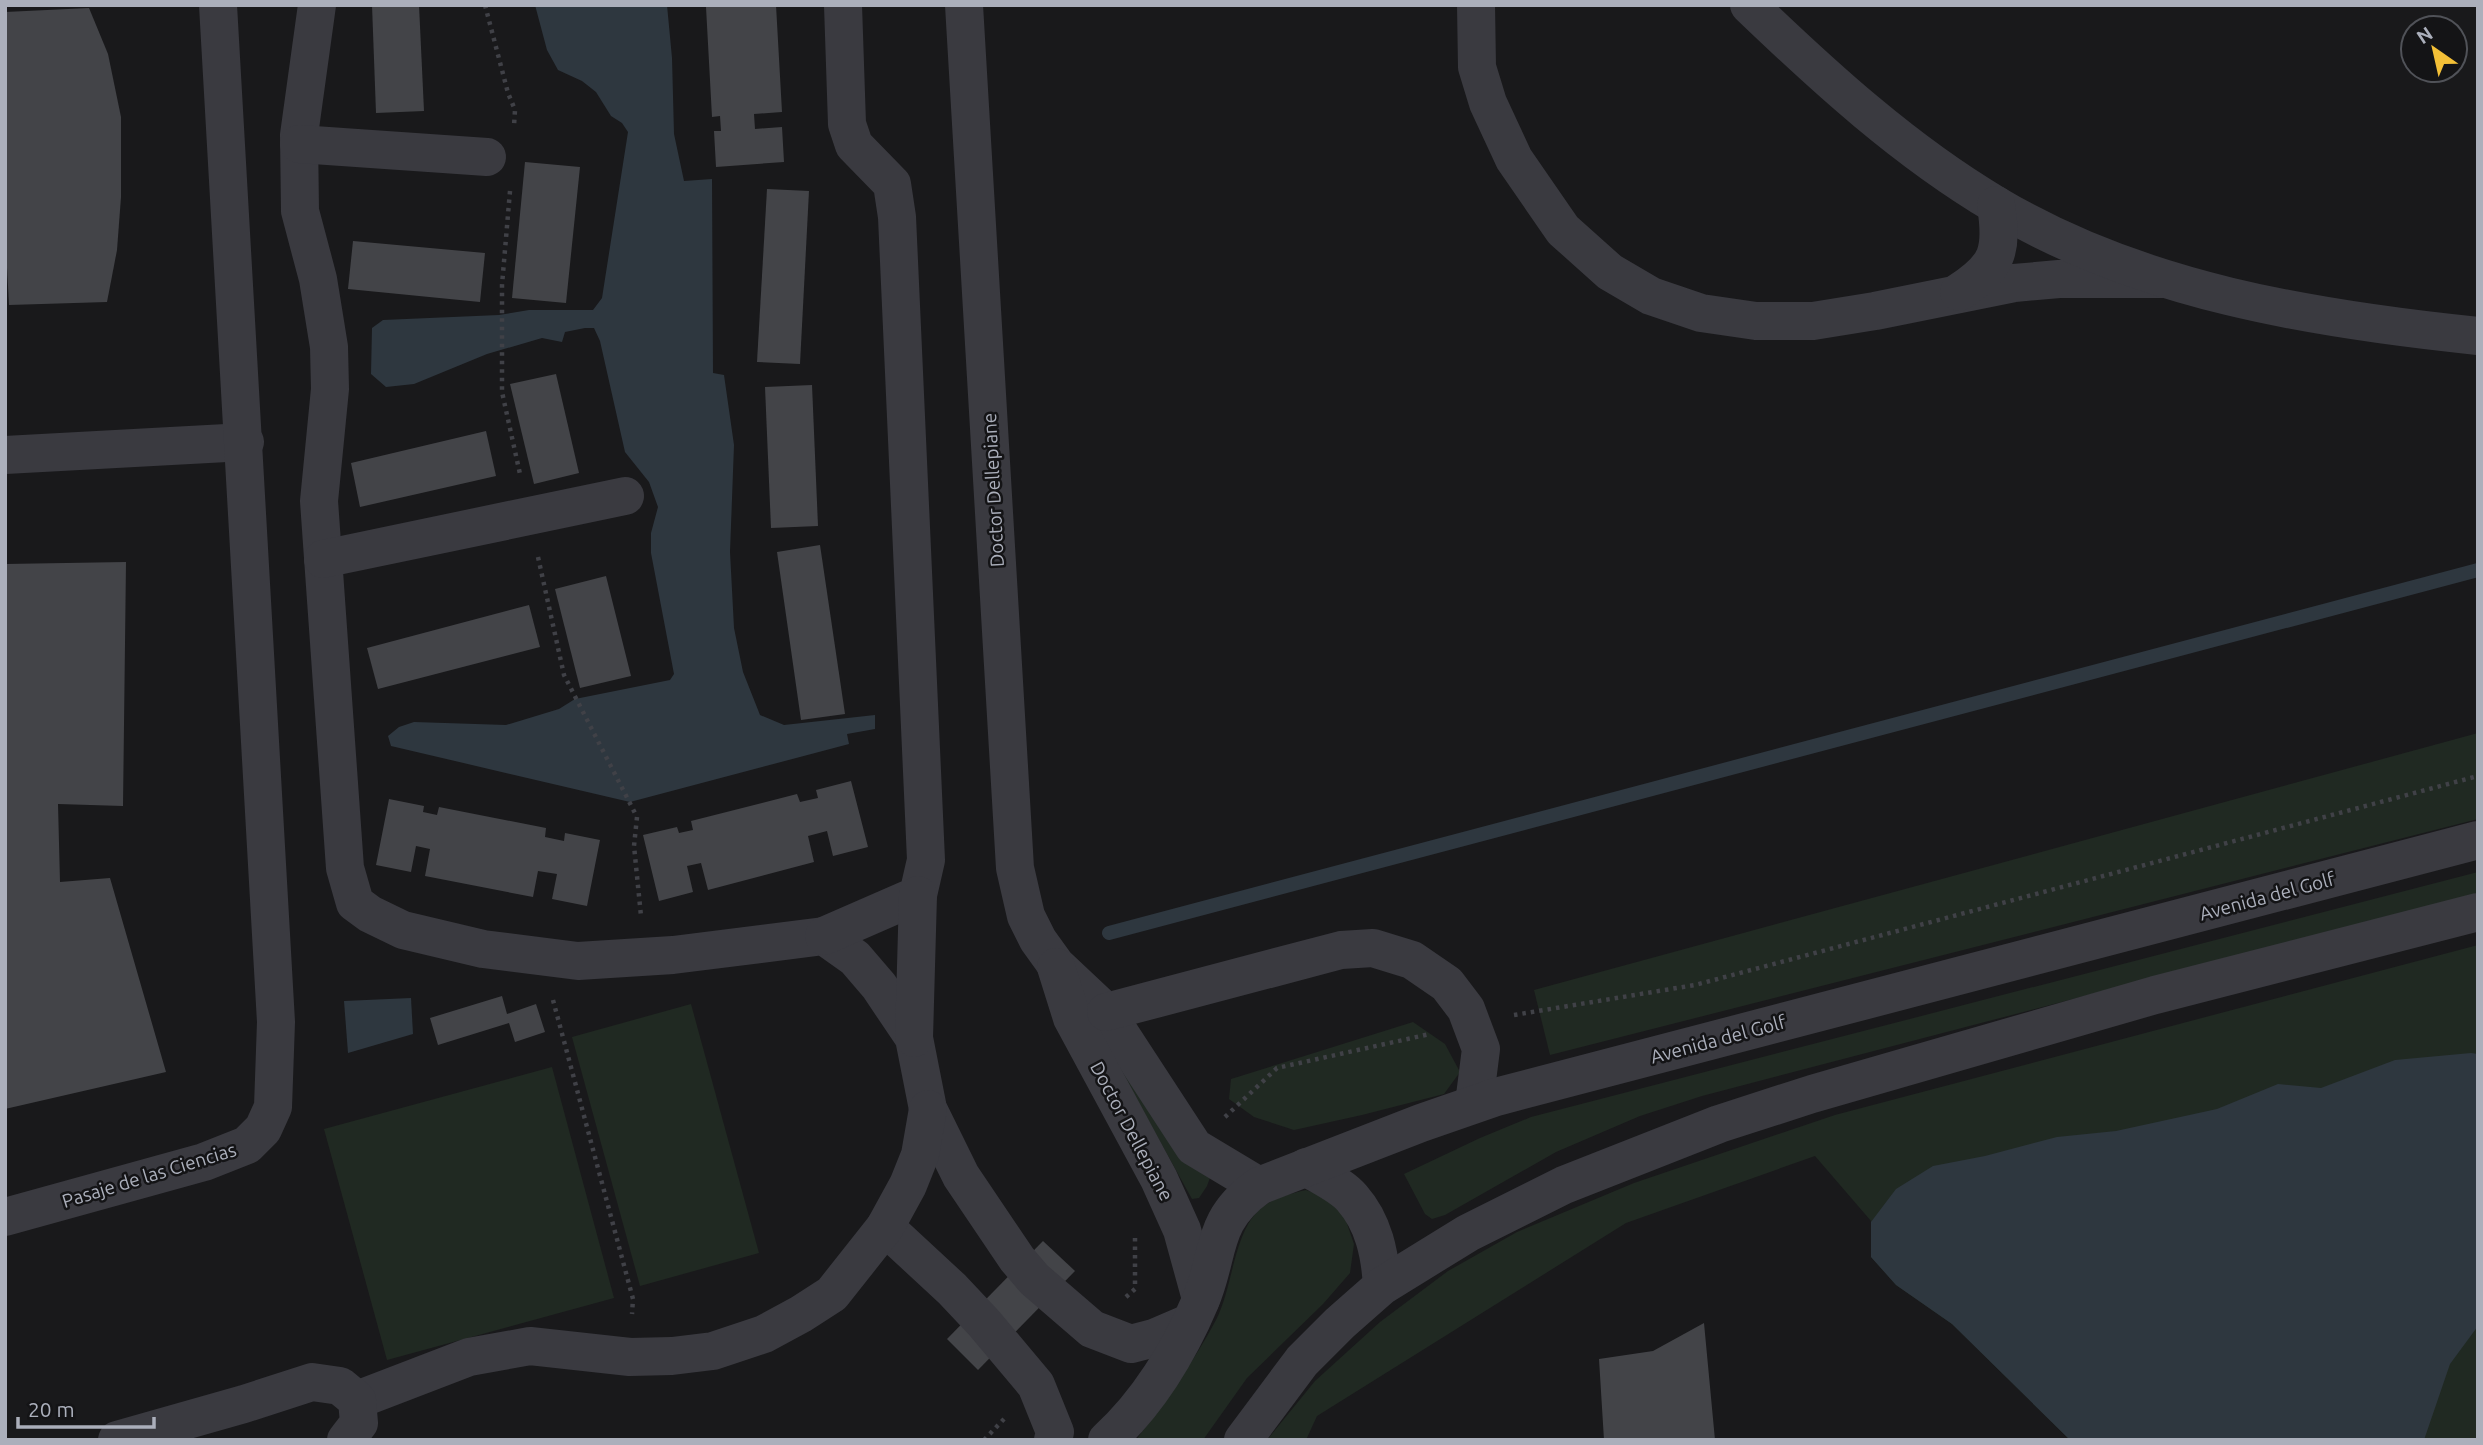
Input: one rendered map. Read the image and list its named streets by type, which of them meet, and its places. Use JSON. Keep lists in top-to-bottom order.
{
  "streets": {
    "street": ["Doctor Dellepiane", "Avenida del Golf", "Pasaje de las Ciencias"]
  },
  "crossings": [
    ["Doctor Dellepiane", "Avenida del Golf"]
  ],
  "scale_bar": "20 m",
  "north": "top left"
}
